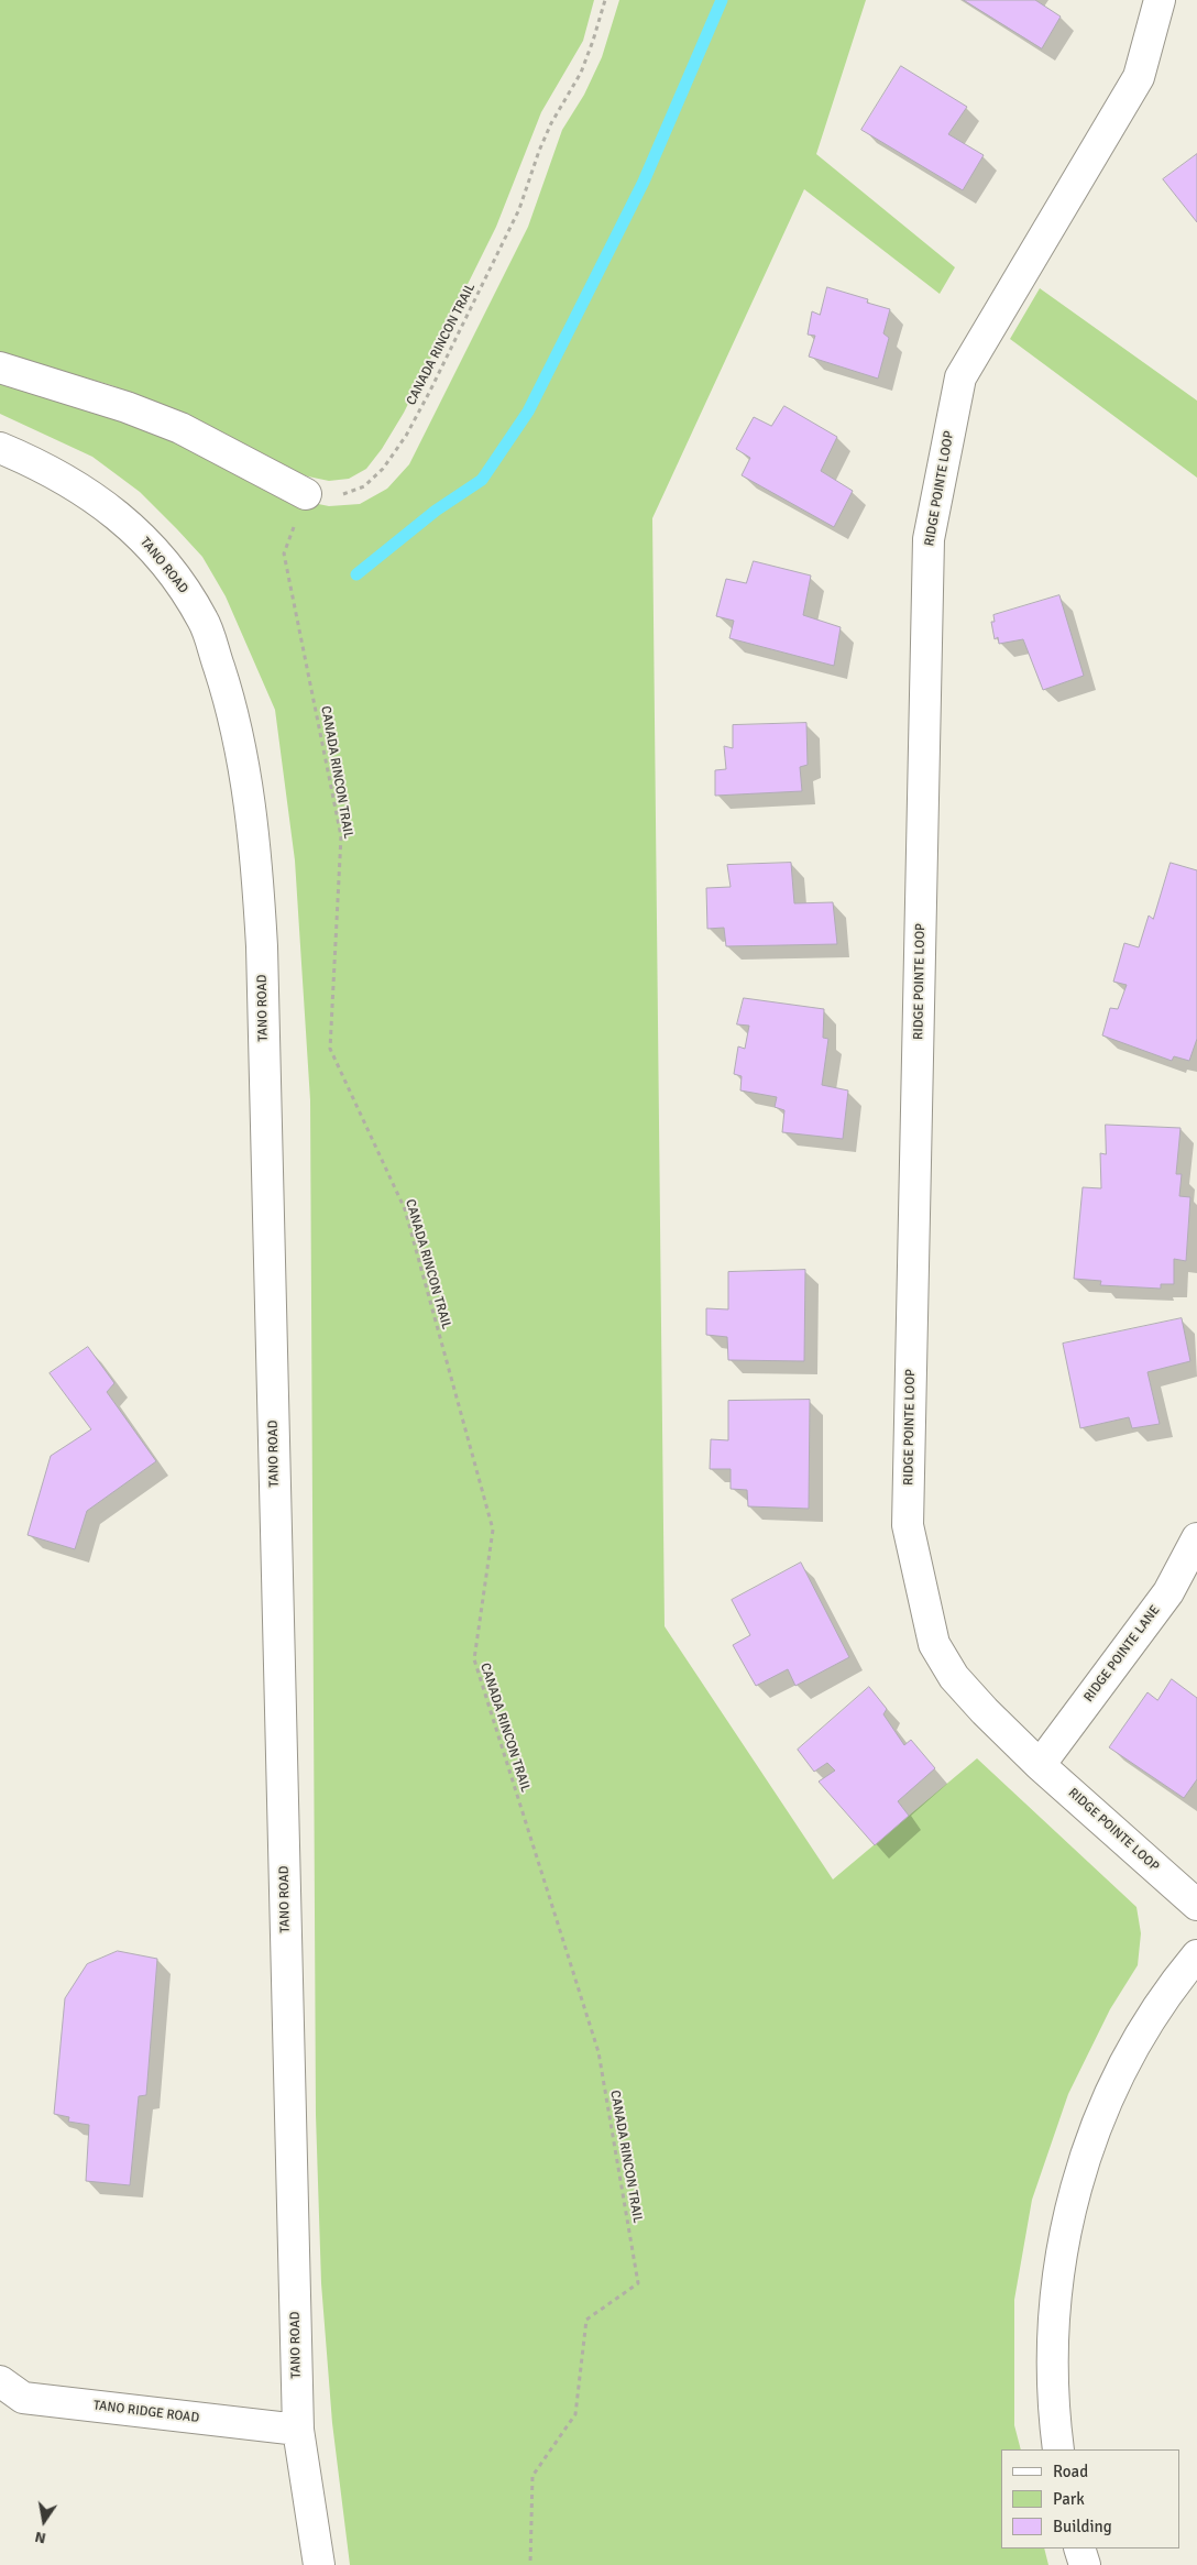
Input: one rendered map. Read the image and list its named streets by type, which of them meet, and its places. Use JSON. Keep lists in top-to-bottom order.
{
  "streets": {
    "street": [
      "RIDGE POINTE LOOP",
      "TANO ROAD",
      "RIDGE POINTE LANE",
      "TANO RIDGE ROAD"
    ],
    "path": ["CANADA RINCON TRAIL"]
  },
  "crossings": [
    ["RIDGE POINTE LOOP", "RIDGE POINTE LANE"],
    ["TANO ROAD", "TANO RIDGE ROAD"]
  ],
  "legend": ["Road", "Park", "Building"],
  "north": "bottom"
}
